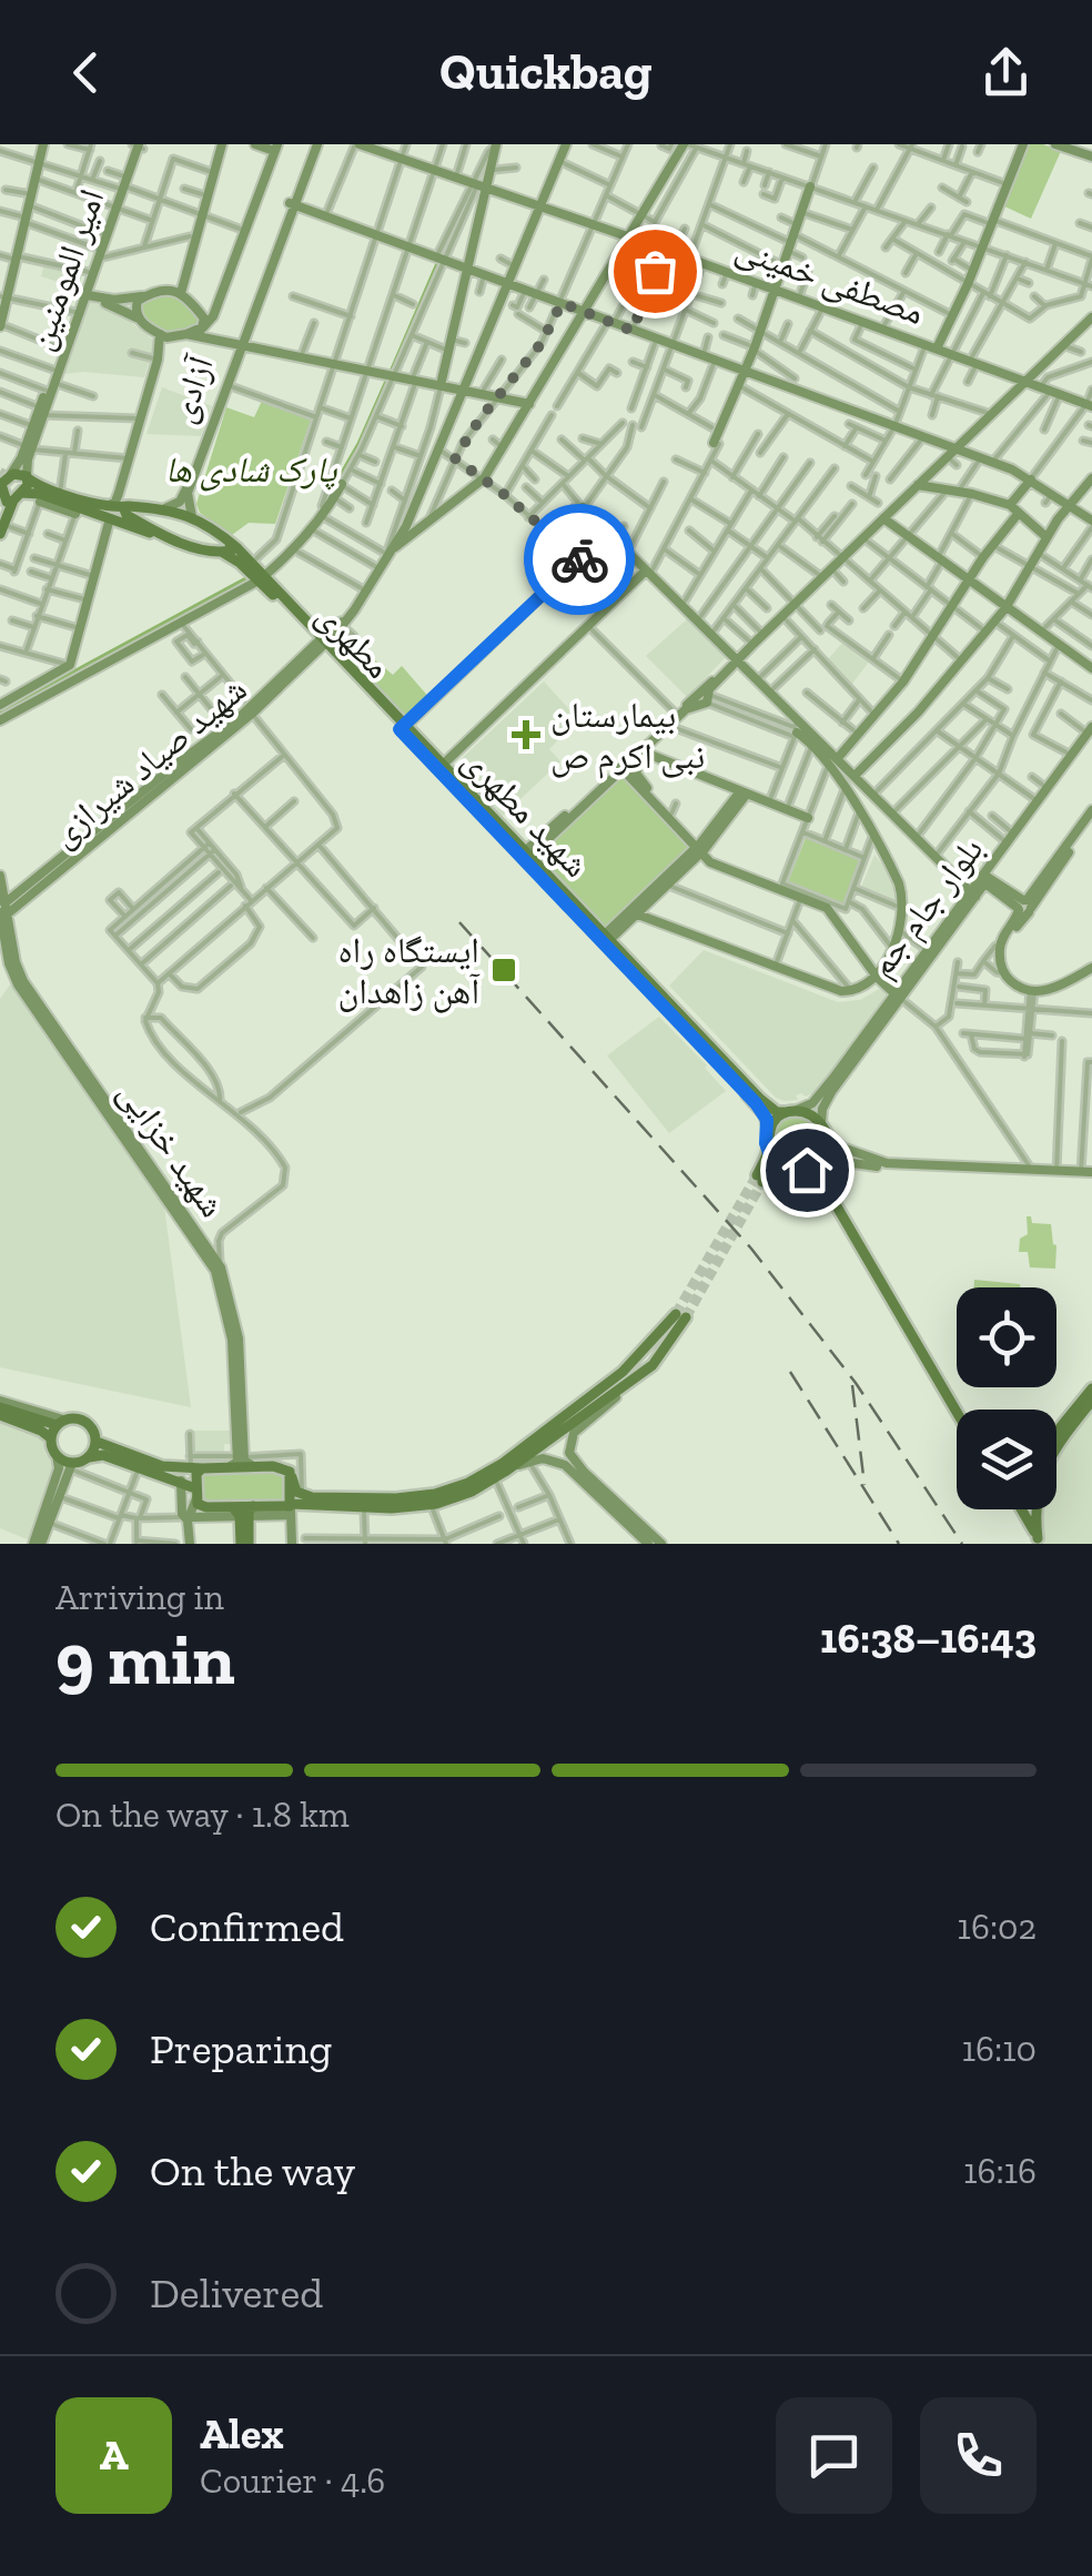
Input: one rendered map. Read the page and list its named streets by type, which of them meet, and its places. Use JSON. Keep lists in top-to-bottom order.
{
  "streets": {
    "main road": ["مطهری", "شهید مطهری"],
    "street": [
      "امیر المومنین",
      "مصطفی خمینی",
      "آزادی",
      "شهید صیاد شیرازی",
      "بلوار جام جم",
      "شهید خزایی"
    ]
  },
  "crossings": [
    ["مطهری", "شهید صیاد شیرازی"],
    ["مطهری", "شهید مطهری"],
    ["مطهری", "بلوار جام جم"],
    ["شهید صیاد شیرازی", "شهید خزایی"],
    ["شهید مطهری", "بلوار جام جم"]
  ],
  "parks": ["پارک شادی ها"],
  "places": {
    "health": ["بیمارستان نبی اکرم ص"],
    "transit": ["ایستگاه راه آهن زاهدان"]
  },
  "page": {
    "header": "Quickbag",
    "heading": ["9 min", "Arriving in", "16:38–16:43"],
    "panel": ["Alex", "Courier · 4.6"],
    "bar": "On the way · 1.8 km",
    "list": [
      ["Confirmed", "16:02"],
      ["Preparing", "16:10"],
      ["On the way", "16:16"],
      "Delivered"
    ],
    "round": "A"
  }
}
